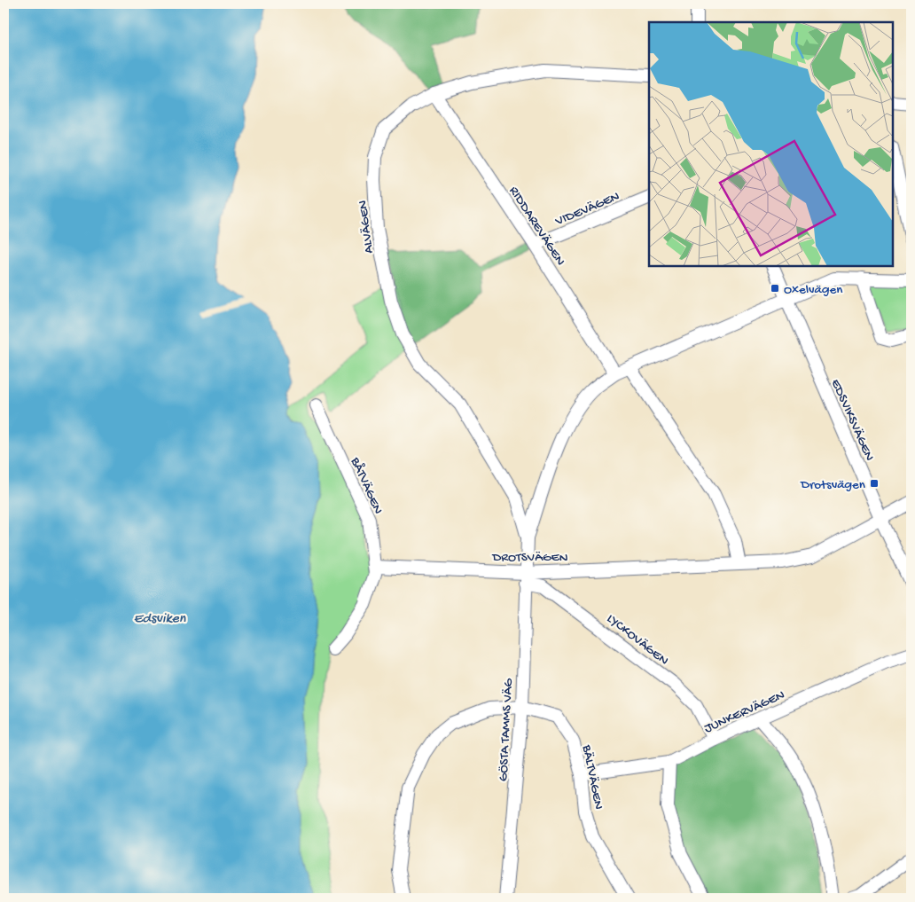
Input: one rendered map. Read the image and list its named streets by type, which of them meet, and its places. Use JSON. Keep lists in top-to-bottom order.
{
  "streets": {
    "street": [
      "VIDEVÄGEN",
      "RIDDAREVÄGEN",
      "ALVÄGEN",
      "EDSVIKSVÄGEN",
      "BÅTVÄGEN",
      "DROTSVÄGEN",
      "LYCKOVÄGEN",
      "JUNKERVÄGEN",
      "GÖSTA TAMMS VÄG",
      "BÄLTVÄGEN"
    ]
  },
  "crossings": [
    ["VIDEVÄGEN", "RIDDAREVÄGEN"],
    ["RIDDAREVÄGEN", "ALVÄGEN"],
    ["ALVÄGEN", "DROTSVÄGEN"],
    ["ALVÄGEN", "LYCKOVÄGEN"],
    ["ALVÄGEN", "GÖSTA TAMMS VÄG"],
    ["EDSVIKSVÄGEN", "DROTSVÄGEN"],
    ["BÅTVÄGEN", "DROTSVÄGEN"],
    ["DROTSVÄGEN", "LYCKOVÄGEN"],
    ["DROTSVÄGEN", "GÖSTA TAMMS VÄG"],
    ["LYCKOVÄGEN", "JUNKERVÄGEN"],
    ["LYCKOVÄGEN", "GÖSTA TAMMS VÄG"],
    ["JUNKERVÄGEN", "BÄLTVÄGEN"],
    ["GÖSTA TAMMS VÄG", "BÄLTVÄGEN"]
  ],
  "water": ["Edsviken"],
  "places": {
    "transit": ["Oxelvägen", "Drotsvägen"]
  }
}
